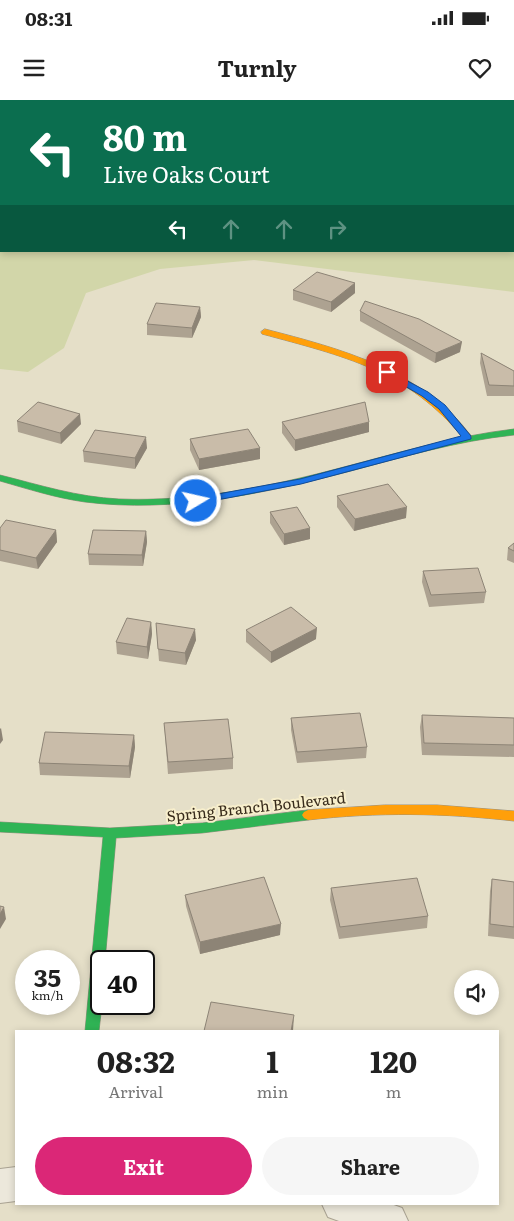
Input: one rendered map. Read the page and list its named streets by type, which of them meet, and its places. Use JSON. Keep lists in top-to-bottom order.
{
  "streets": {
    "street": ["Spring Branch Boulevard"]
  },
  "page": {
    "status": "08:31",
    "header": "Turnly",
    "turn": ["80 m", "Live Oaks Court"],
    "speed": "35 km/h",
    "limit": "40",
    "eta": [
      "08:32",
      "Arrival",
      "1",
      "min",
      "120",
      "m"
    ],
    "buttons": ["Exit", "Share"]
  }
}
